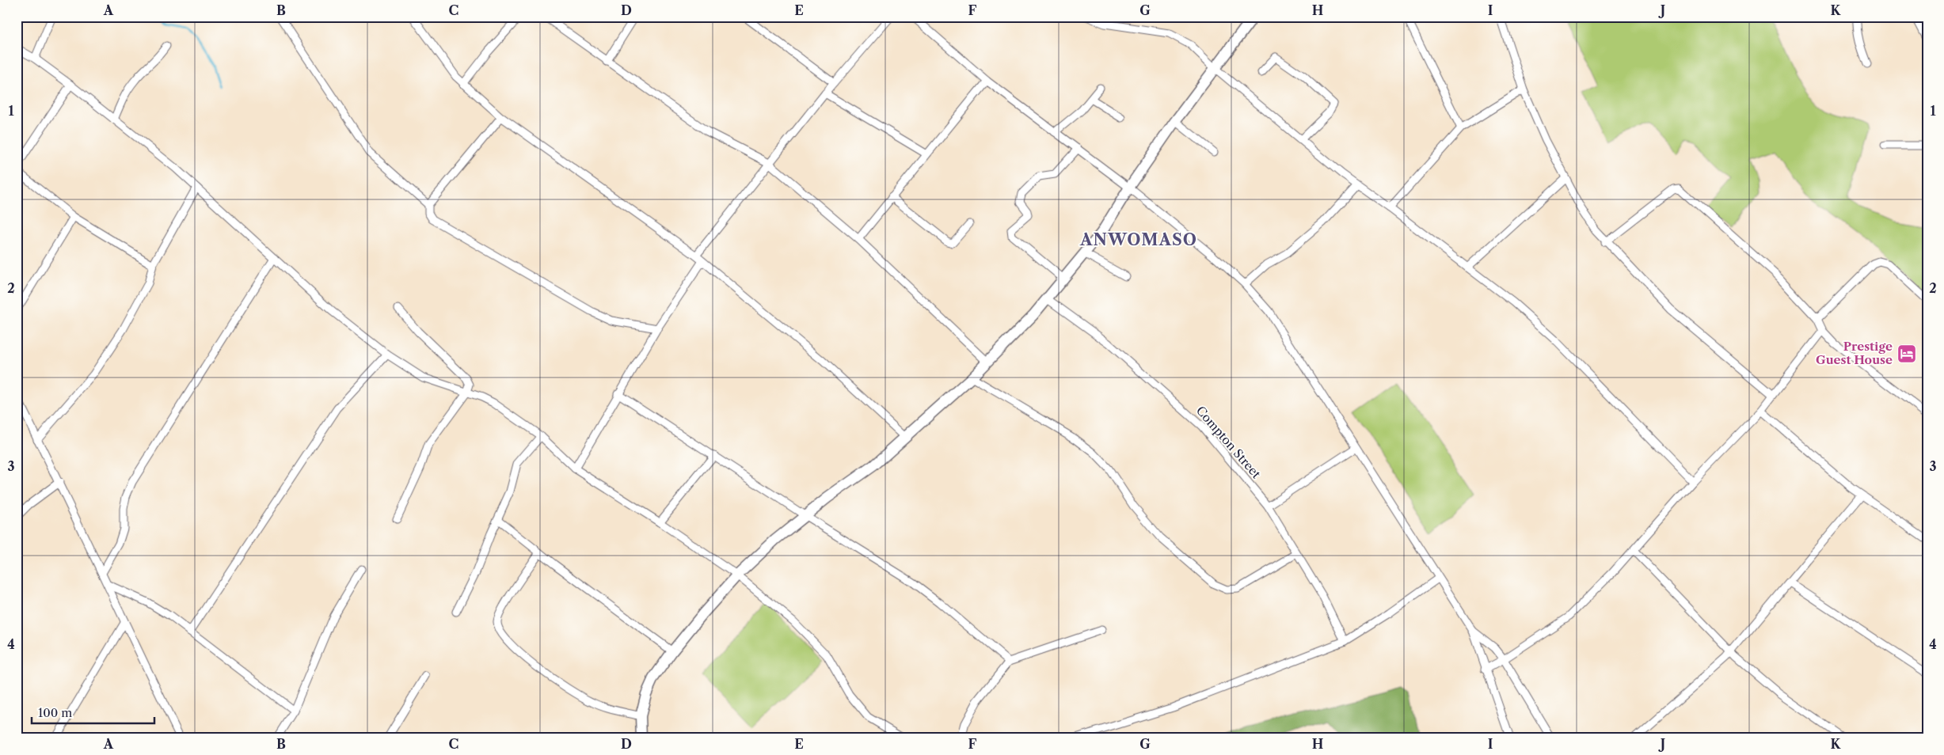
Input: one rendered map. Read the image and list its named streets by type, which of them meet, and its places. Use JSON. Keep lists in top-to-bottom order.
{
  "streets": {
    "street": ["Compton Street"]
  },
  "districts": ["ANWOMASO"],
  "places": {
    "hotel": ["Prestige Guest House"]
  },
  "scale_bar": "100 m",
  "grid": {
    "columns": [
      "A",
      "B",
      "C",
      "D",
      "E",
      "F",
      "G",
      "H",
      "I",
      "J",
      "K"
    ],
    "rows": [
      "1",
      "2",
      "3",
      "4"
    ]
  }
}
